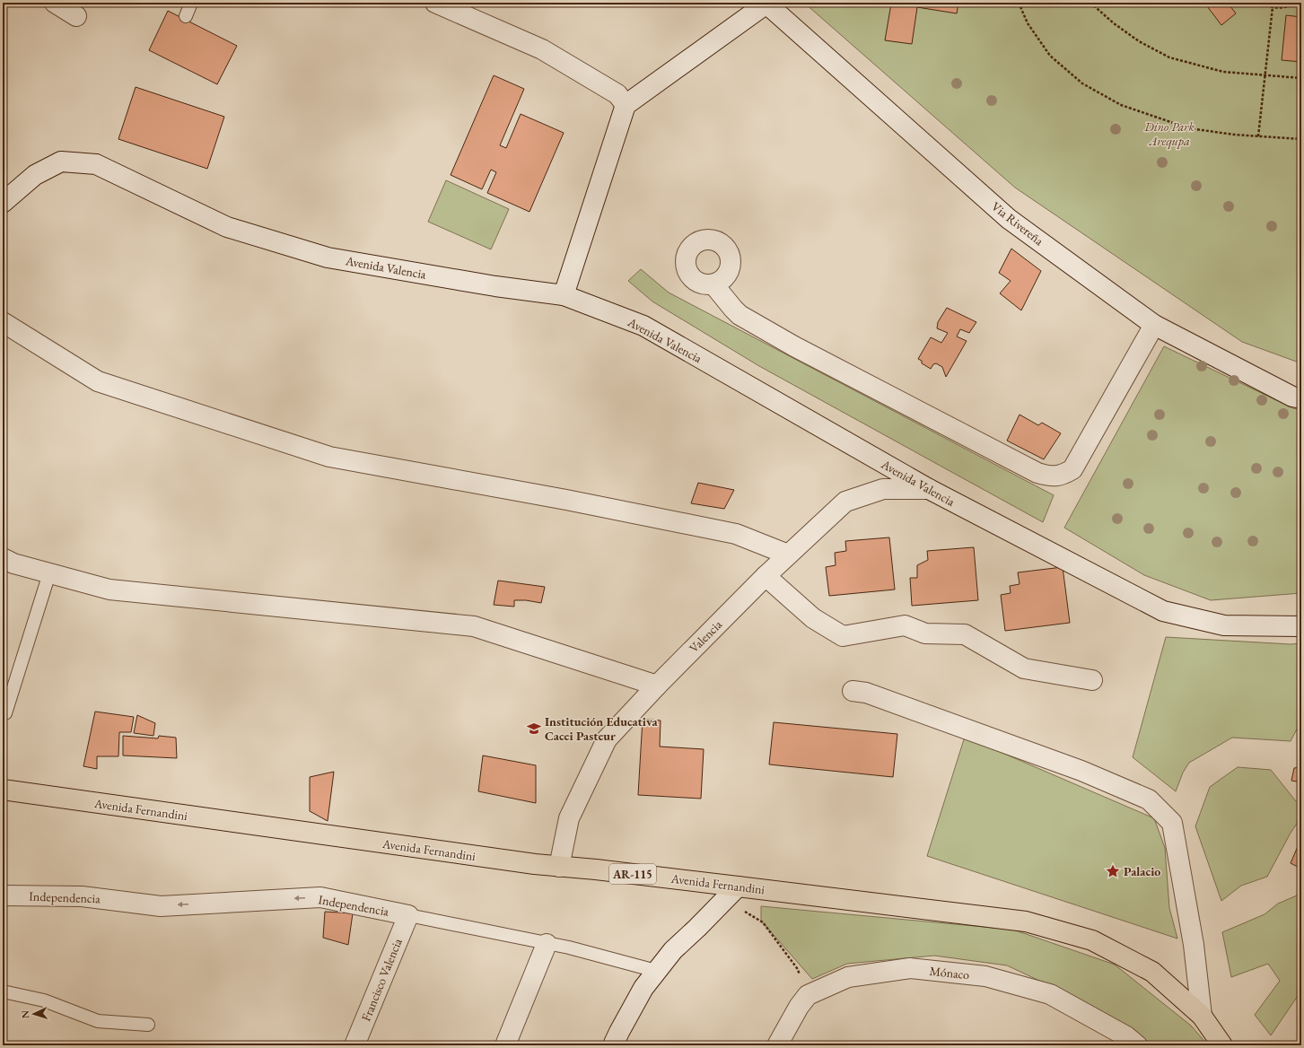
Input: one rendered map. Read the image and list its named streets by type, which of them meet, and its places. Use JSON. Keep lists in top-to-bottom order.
{
  "streets": {
    "main road": ["Avenida Fernandini", "AR-115"],
    "street": [
      "Via Rivereña",
      "Avenida Valencia",
      "Valencia",
      "Independencia",
      "Mónaco",
      "Francisco Valencia"
    ]
  },
  "crossings": [
    ["Avenida Valencia", "Valencia"],
    ["Valencia", "Avenida Fernandini"],
    ["Independencia", "Francisco Valencia"]
  ],
  "parks": ["Dino Park Arequpa"],
  "places": {
    "school or university": ["Institución Educativa Cacei Pasteur"],
    "place": ["Palacio"]
  },
  "north": "left"
}
